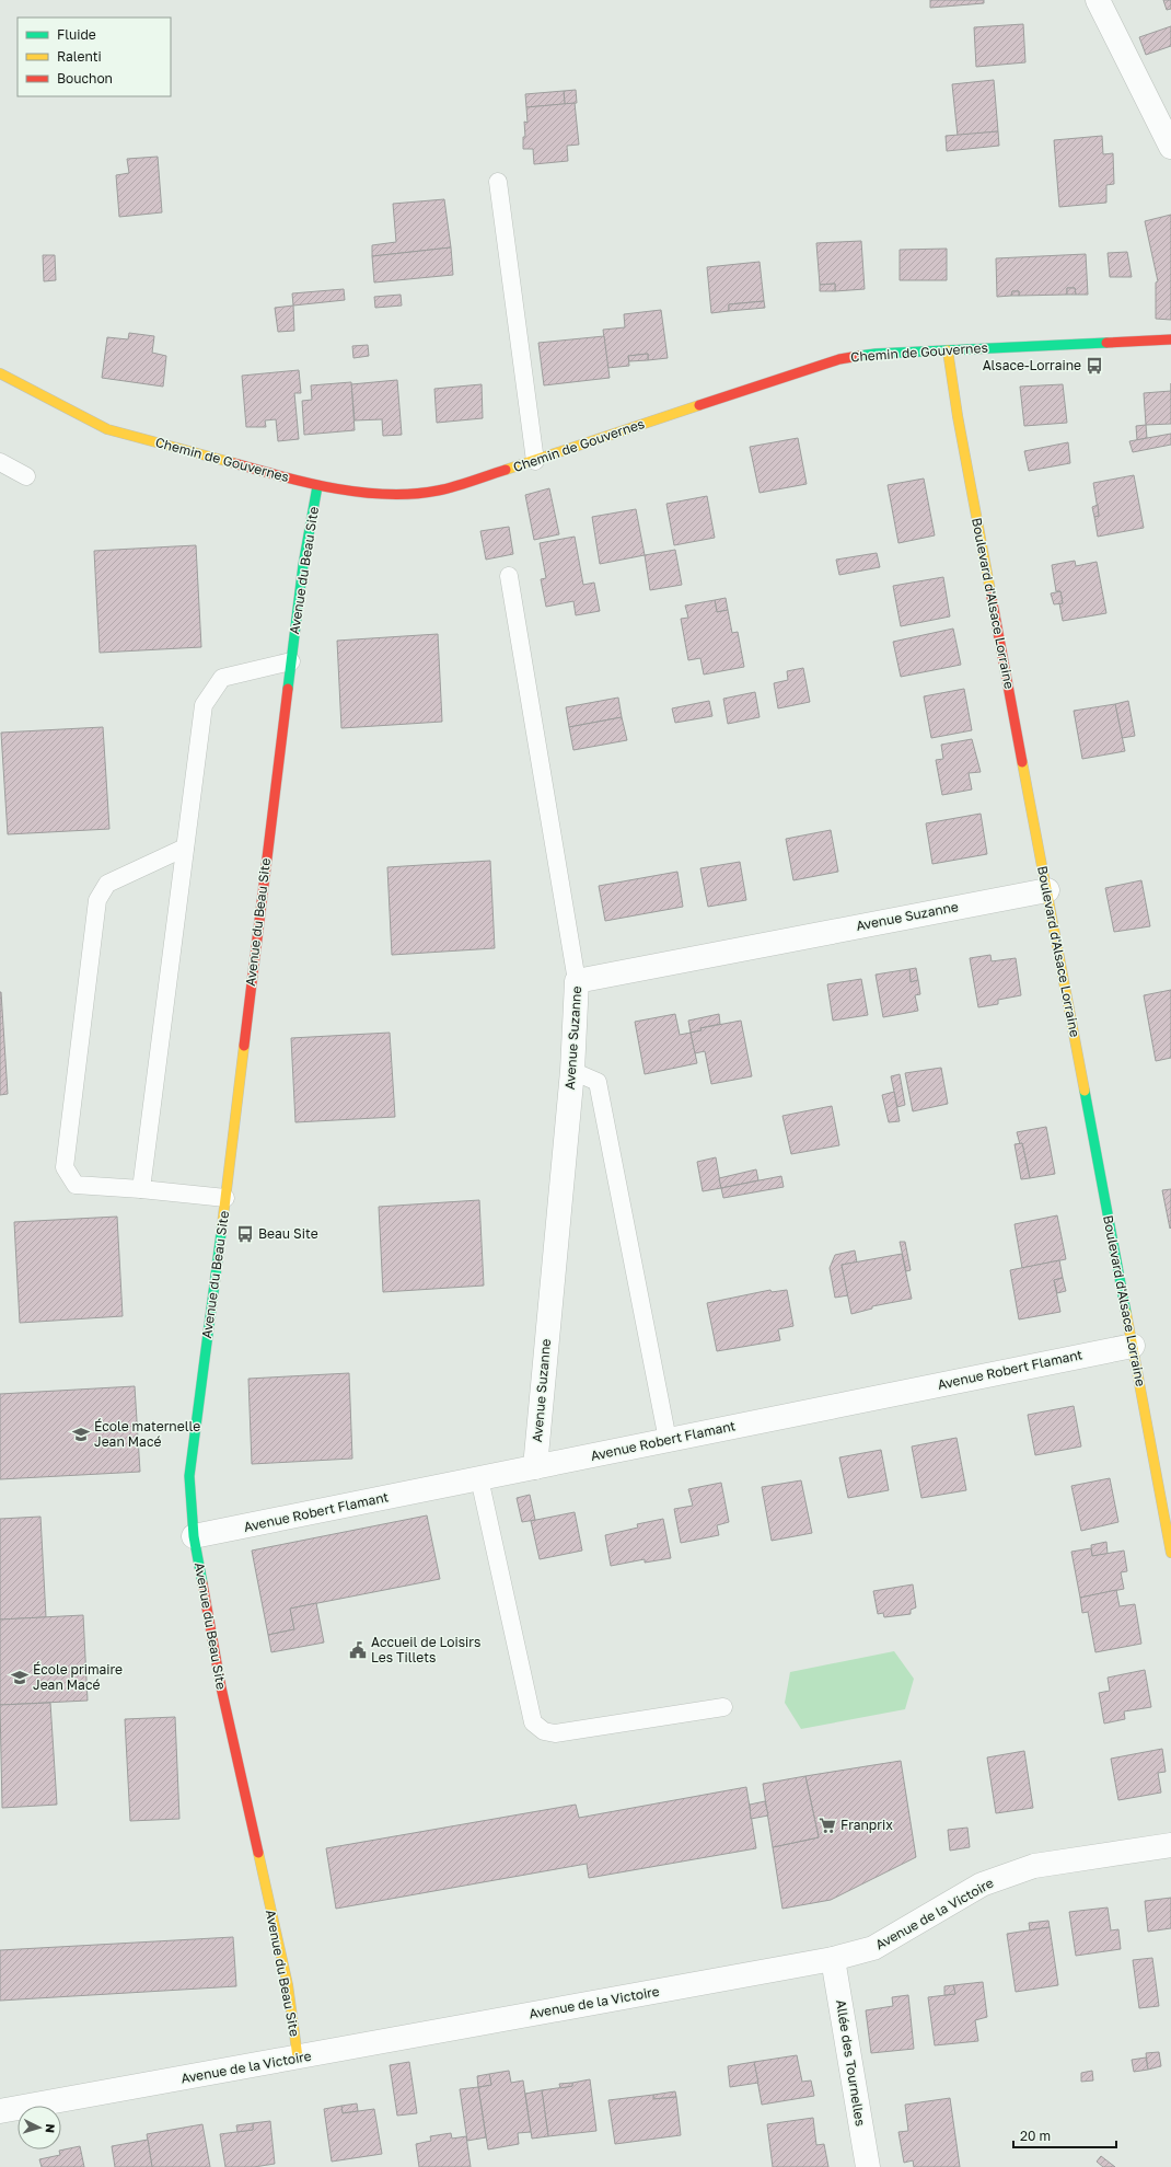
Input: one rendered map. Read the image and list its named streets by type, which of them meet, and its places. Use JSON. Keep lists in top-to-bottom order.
{
  "streets": {
    "street": [
      "Chemin de Gouvernes",
      "Avenue du Beau Site",
      "Boulevard d'Alsace Lorraine",
      "Avenue Suzanne",
      "Avenue Robert Flamant",
      "Avenue de la Victoire",
      "Allée des Tournelles"
    ]
  },
  "crossings": [
    ["Chemin de Gouvernes", "Avenue du Beau Site"],
    ["Chemin de Gouvernes", "Boulevard d'Alsace Lorraine"],
    ["Avenue du Beau Site", "Avenue Robert Flamant"],
    ["Avenue du Beau Site", "Avenue de la Victoire"],
    ["Boulevard d'Alsace Lorraine", "Avenue Suzanne"],
    ["Boulevard d'Alsace Lorraine", "Avenue Robert Flamant"],
    ["Avenue Suzanne", "Avenue Robert Flamant"],
    ["Avenue de la Victoire", "Allée des Tournelles"]
  ],
  "places": {
    "bus stop": ["Alsace-Lorraine", "Beau Site"],
    "school or university": ["École maternelle Jean Macé", "École primaire Jean Macé"],
    "public building": ["Accueil de Loisirs Les Tillets"],
    "supermarket": ["Franprix"]
  },
  "legend": ["Fluide", "Ralenti", "Bouchon"],
  "scale_bar": "20 m",
  "north": "right"
}
